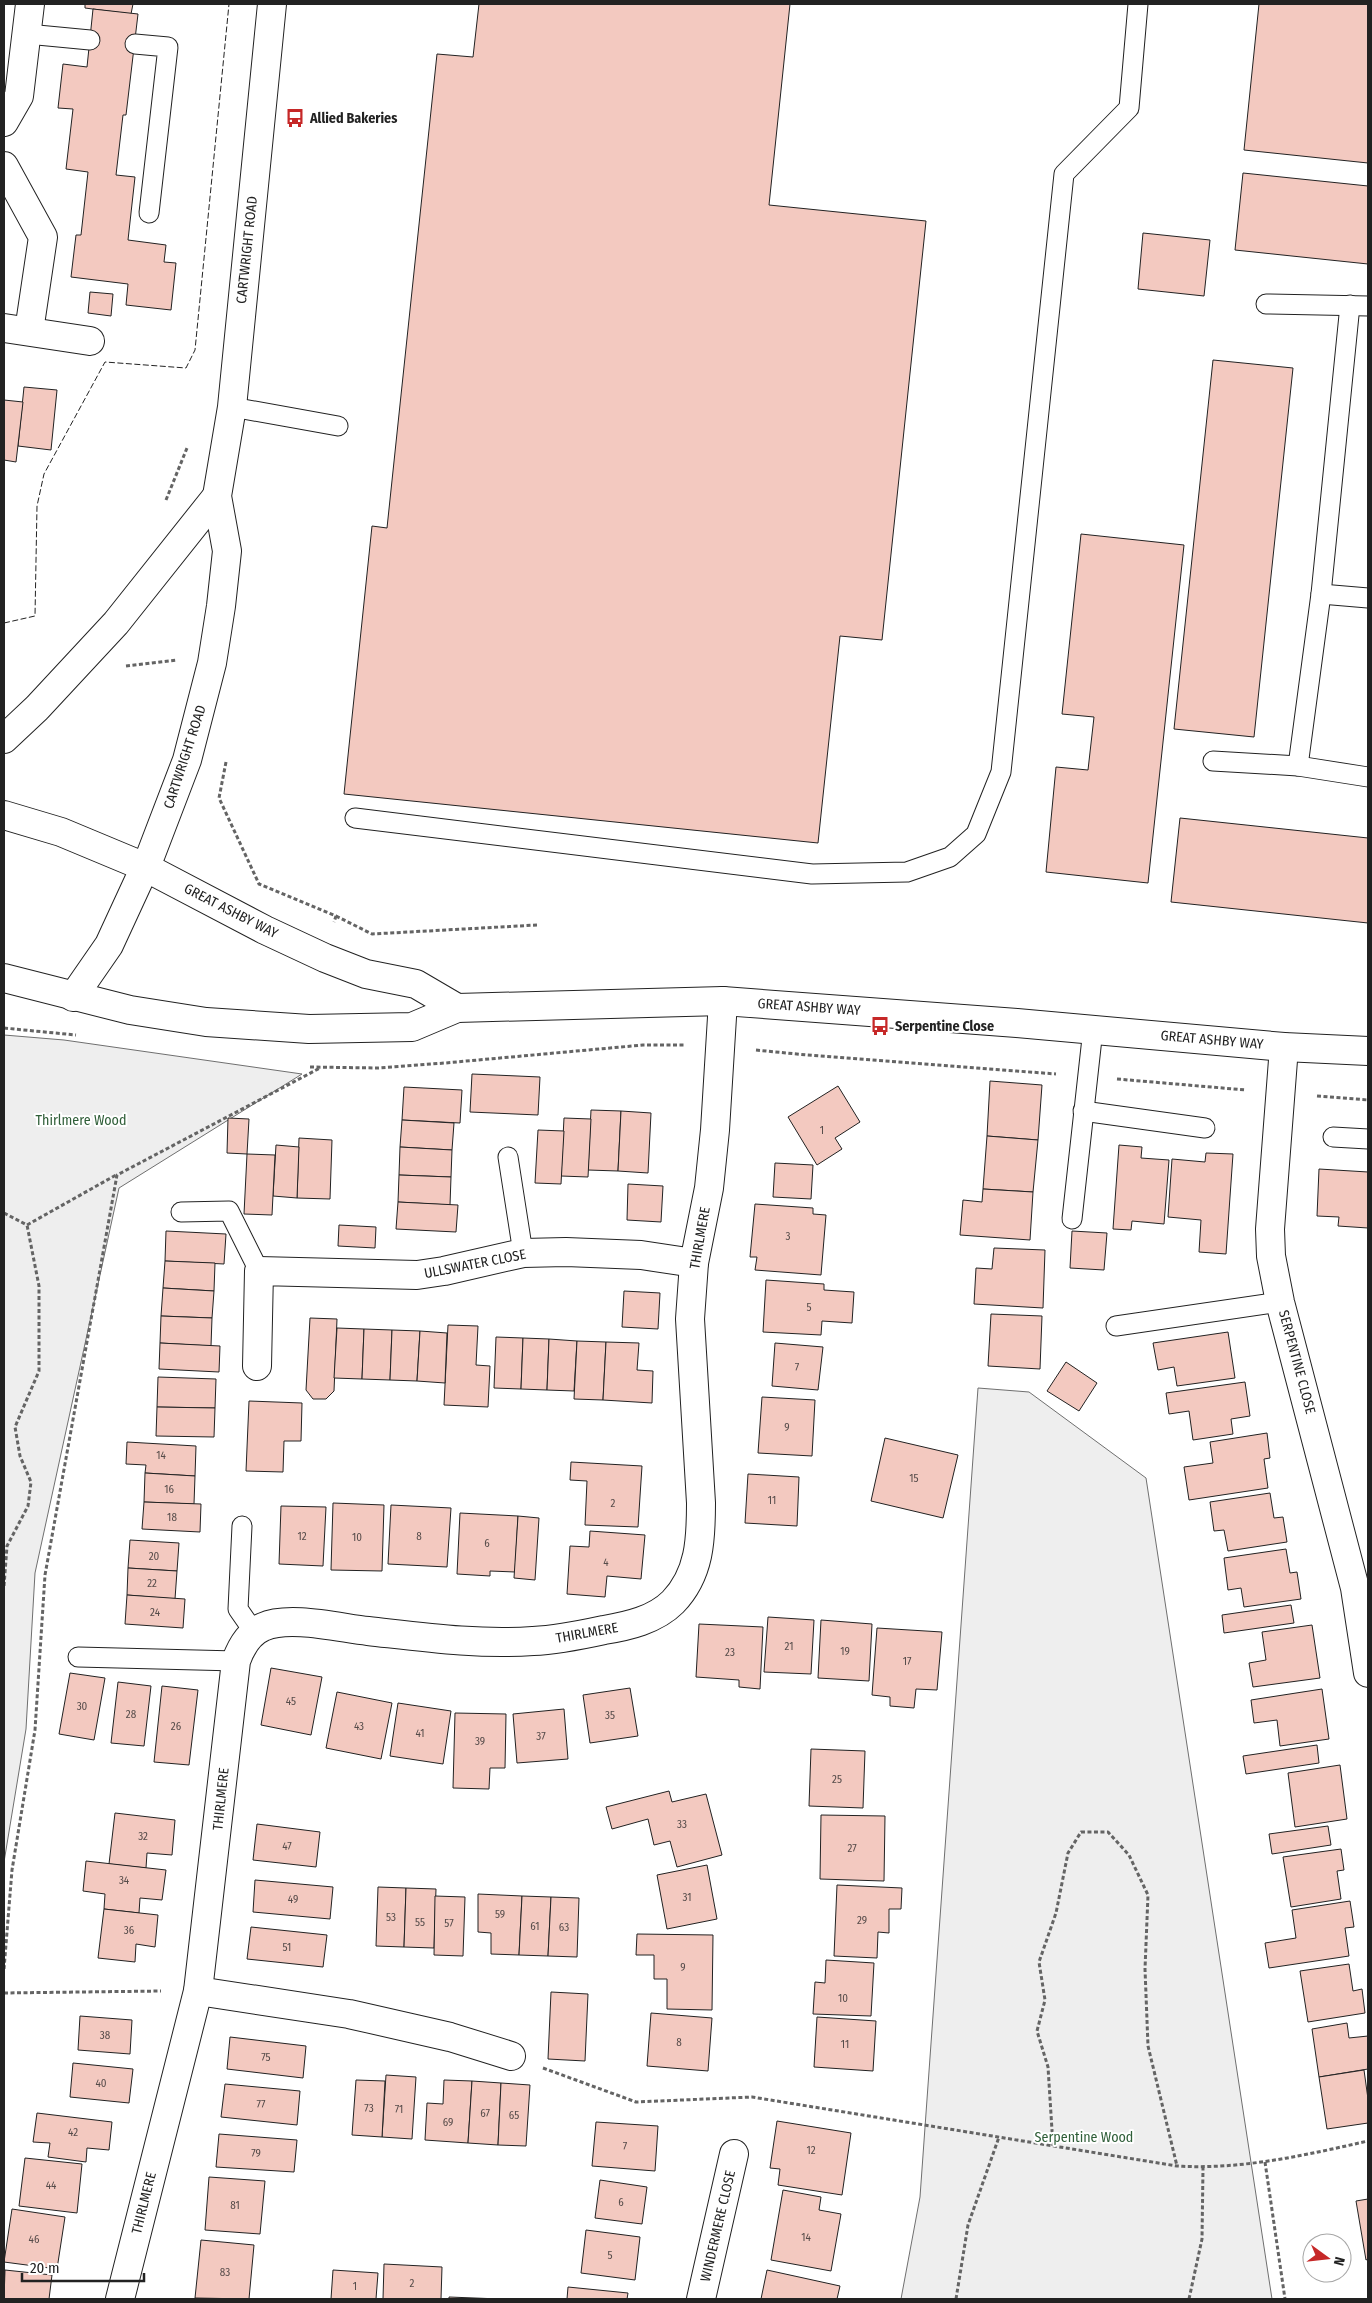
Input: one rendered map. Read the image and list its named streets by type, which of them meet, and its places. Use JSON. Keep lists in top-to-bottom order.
{
  "streets": {
    "street": [
      "CARTWRIGHT ROAD",
      "GREAT ASHBY WAY",
      "THIRLMERE",
      "ULLSWATER CLOSE",
      "SERPENTINE CLOSE",
      "WINDERMERE CLOSE"
    ]
  },
  "crossings": [
    ["CARTWRIGHT ROAD", "GREAT ASHBY WAY"],
    ["GREAT ASHBY WAY", "THIRLMERE"],
    ["GREAT ASHBY WAY", "SERPENTINE CLOSE"],
    ["THIRLMERE", "ULLSWATER CLOSE"]
  ],
  "parks": ["Thirlmere Wood", "Serpentine Wood"],
  "places": {
    "bus stop": ["Allied Bakeries", "Serpentine Close"]
  },
  "house_numbers": [
    "1",
    "3",
    "5",
    "7",
    "9",
    "14",
    "15",
    "16",
    "11",
    "2",
    "18",
    "12",
    "8",
    "10",
    "6",
    "20",
    "4",
    "22",
    "24",
    "21",
    "19",
    "23",
    "17",
    "45",
    "30",
    "28",
    "35",
    "26",
    "43",
    "41",
    "37",
    "39",
    "25",
    "33",
    "32",
    "47",
    "27",
    "34",
    "31",
    "49",
    "59",
    "53",
    "29",
    "55",
    "57",
    "61",
    "63",
    "36",
    "51",
    "9",
    "10",
    "38",
    "8",
    "11",
    "75",
    "40",
    "77",
    "73",
    "71",
    "67",
    "65",
    "69",
    "42",
    "7",
    "12",
    "79",
    "44",
    "6",
    "81",
    "14",
    "46",
    "5",
    "83",
    "2",
    "1"
  ],
  "scale_bar": "20 m",
  "north": "right"
}
